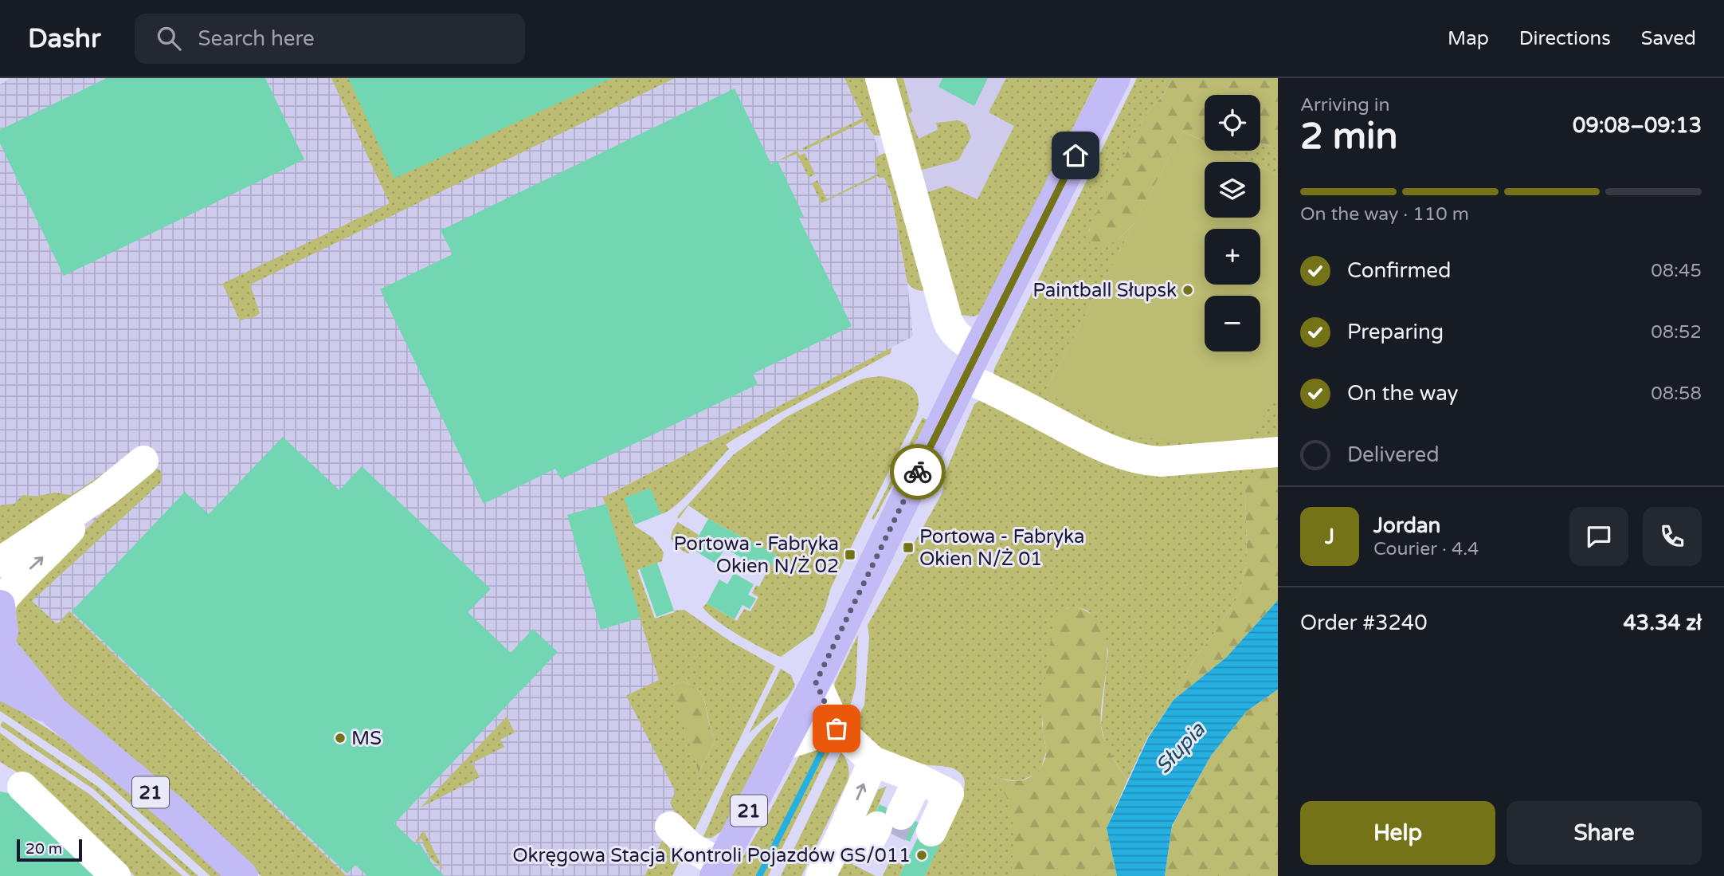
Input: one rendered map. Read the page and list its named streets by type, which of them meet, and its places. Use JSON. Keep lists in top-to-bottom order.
{
  "streets": {
    "main road": ["21"]
  },
  "water": ["Słupia"],
  "places": {
    "other": ["Paintball Słupsk", "MS", "Okręgowa Stacja Kontroli Pojazdów GS/011"],
    "transit": ["Portowa - Fabryka Okien N/Ż 01", "Portowa - Fabryka Okien N/Ż 02"]
  },
  "scale_bar": "20 m",
  "page": {
    "header": "Dashr",
    "search": "Search here",
    "nav": ["Map", "Directions", "Saved"],
    "heading": ["2 min", "Arriving in", "09:08–09:13"],
    "panel": [
      "Jordan",
      "Courier · 4.4",
      "Order #3240",
      "43.34 zł"
    ],
    "map_buttons": ["+", "−"],
    "bar": "On the way · 110 m",
    "list": [
      ["Confirmed", "08:45"],
      ["Preparing", "08:52"],
      ["On the way", "08:58"],
      "Delivered"
    ],
    "round": "J",
    "buttons": ["Help", "Share"],
    "scale": "20 m"
  }
}
